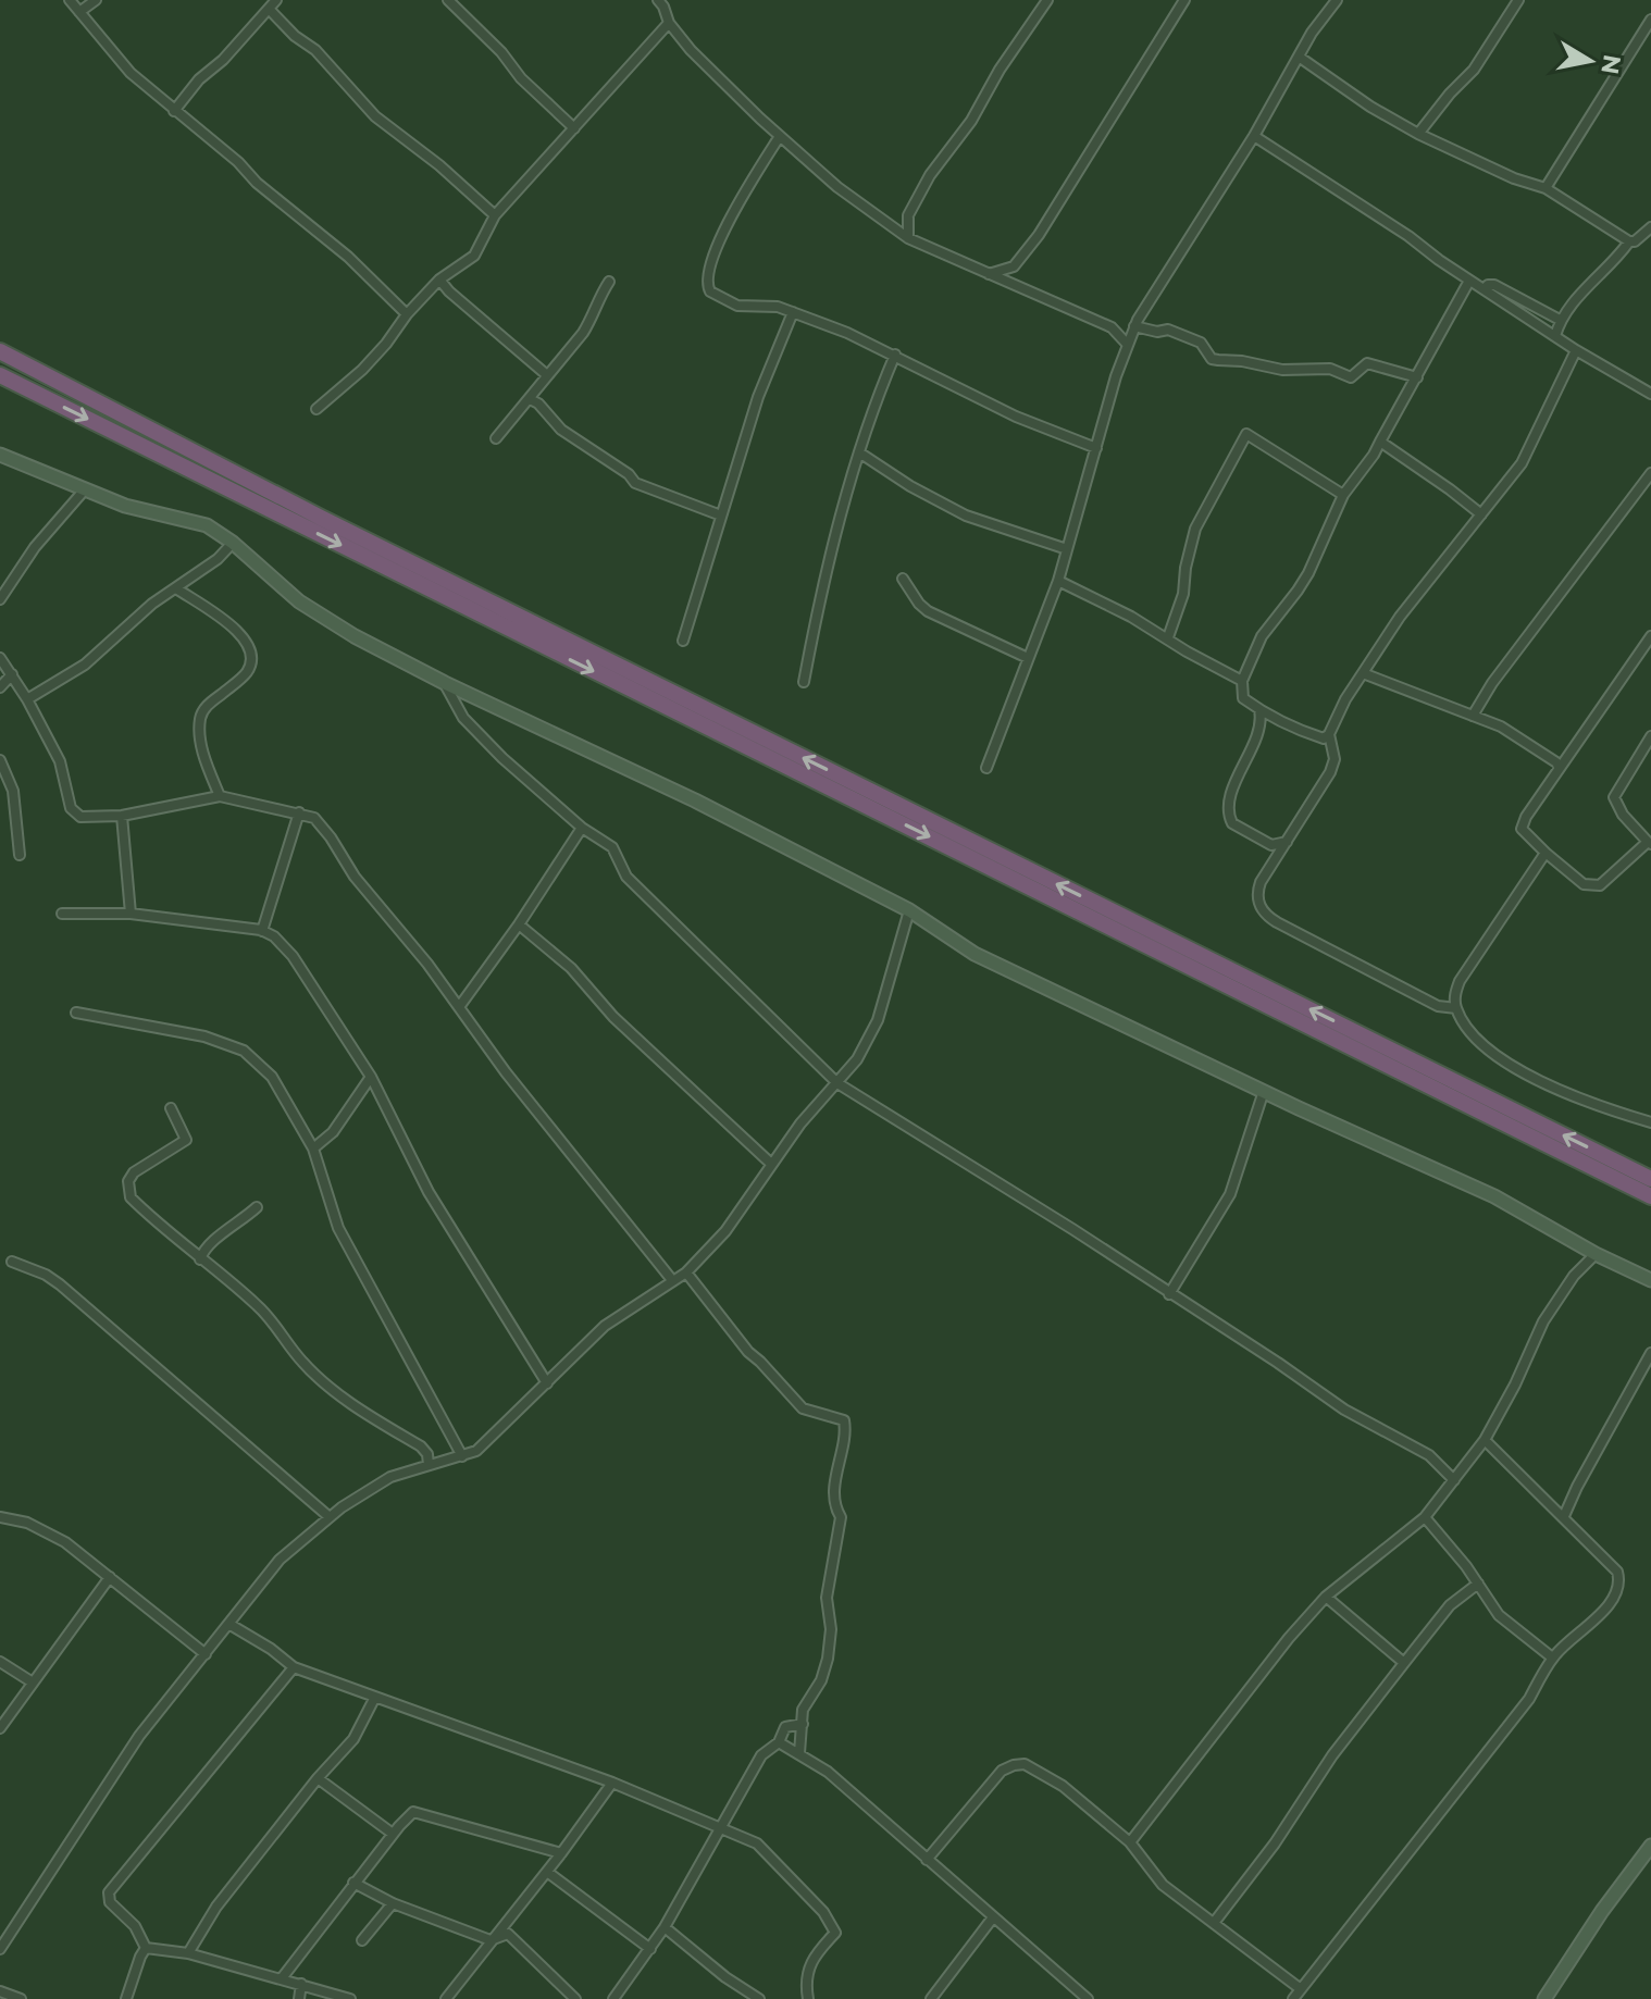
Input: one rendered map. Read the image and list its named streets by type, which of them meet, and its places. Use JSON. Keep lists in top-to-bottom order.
{
  "north": "right"
}
